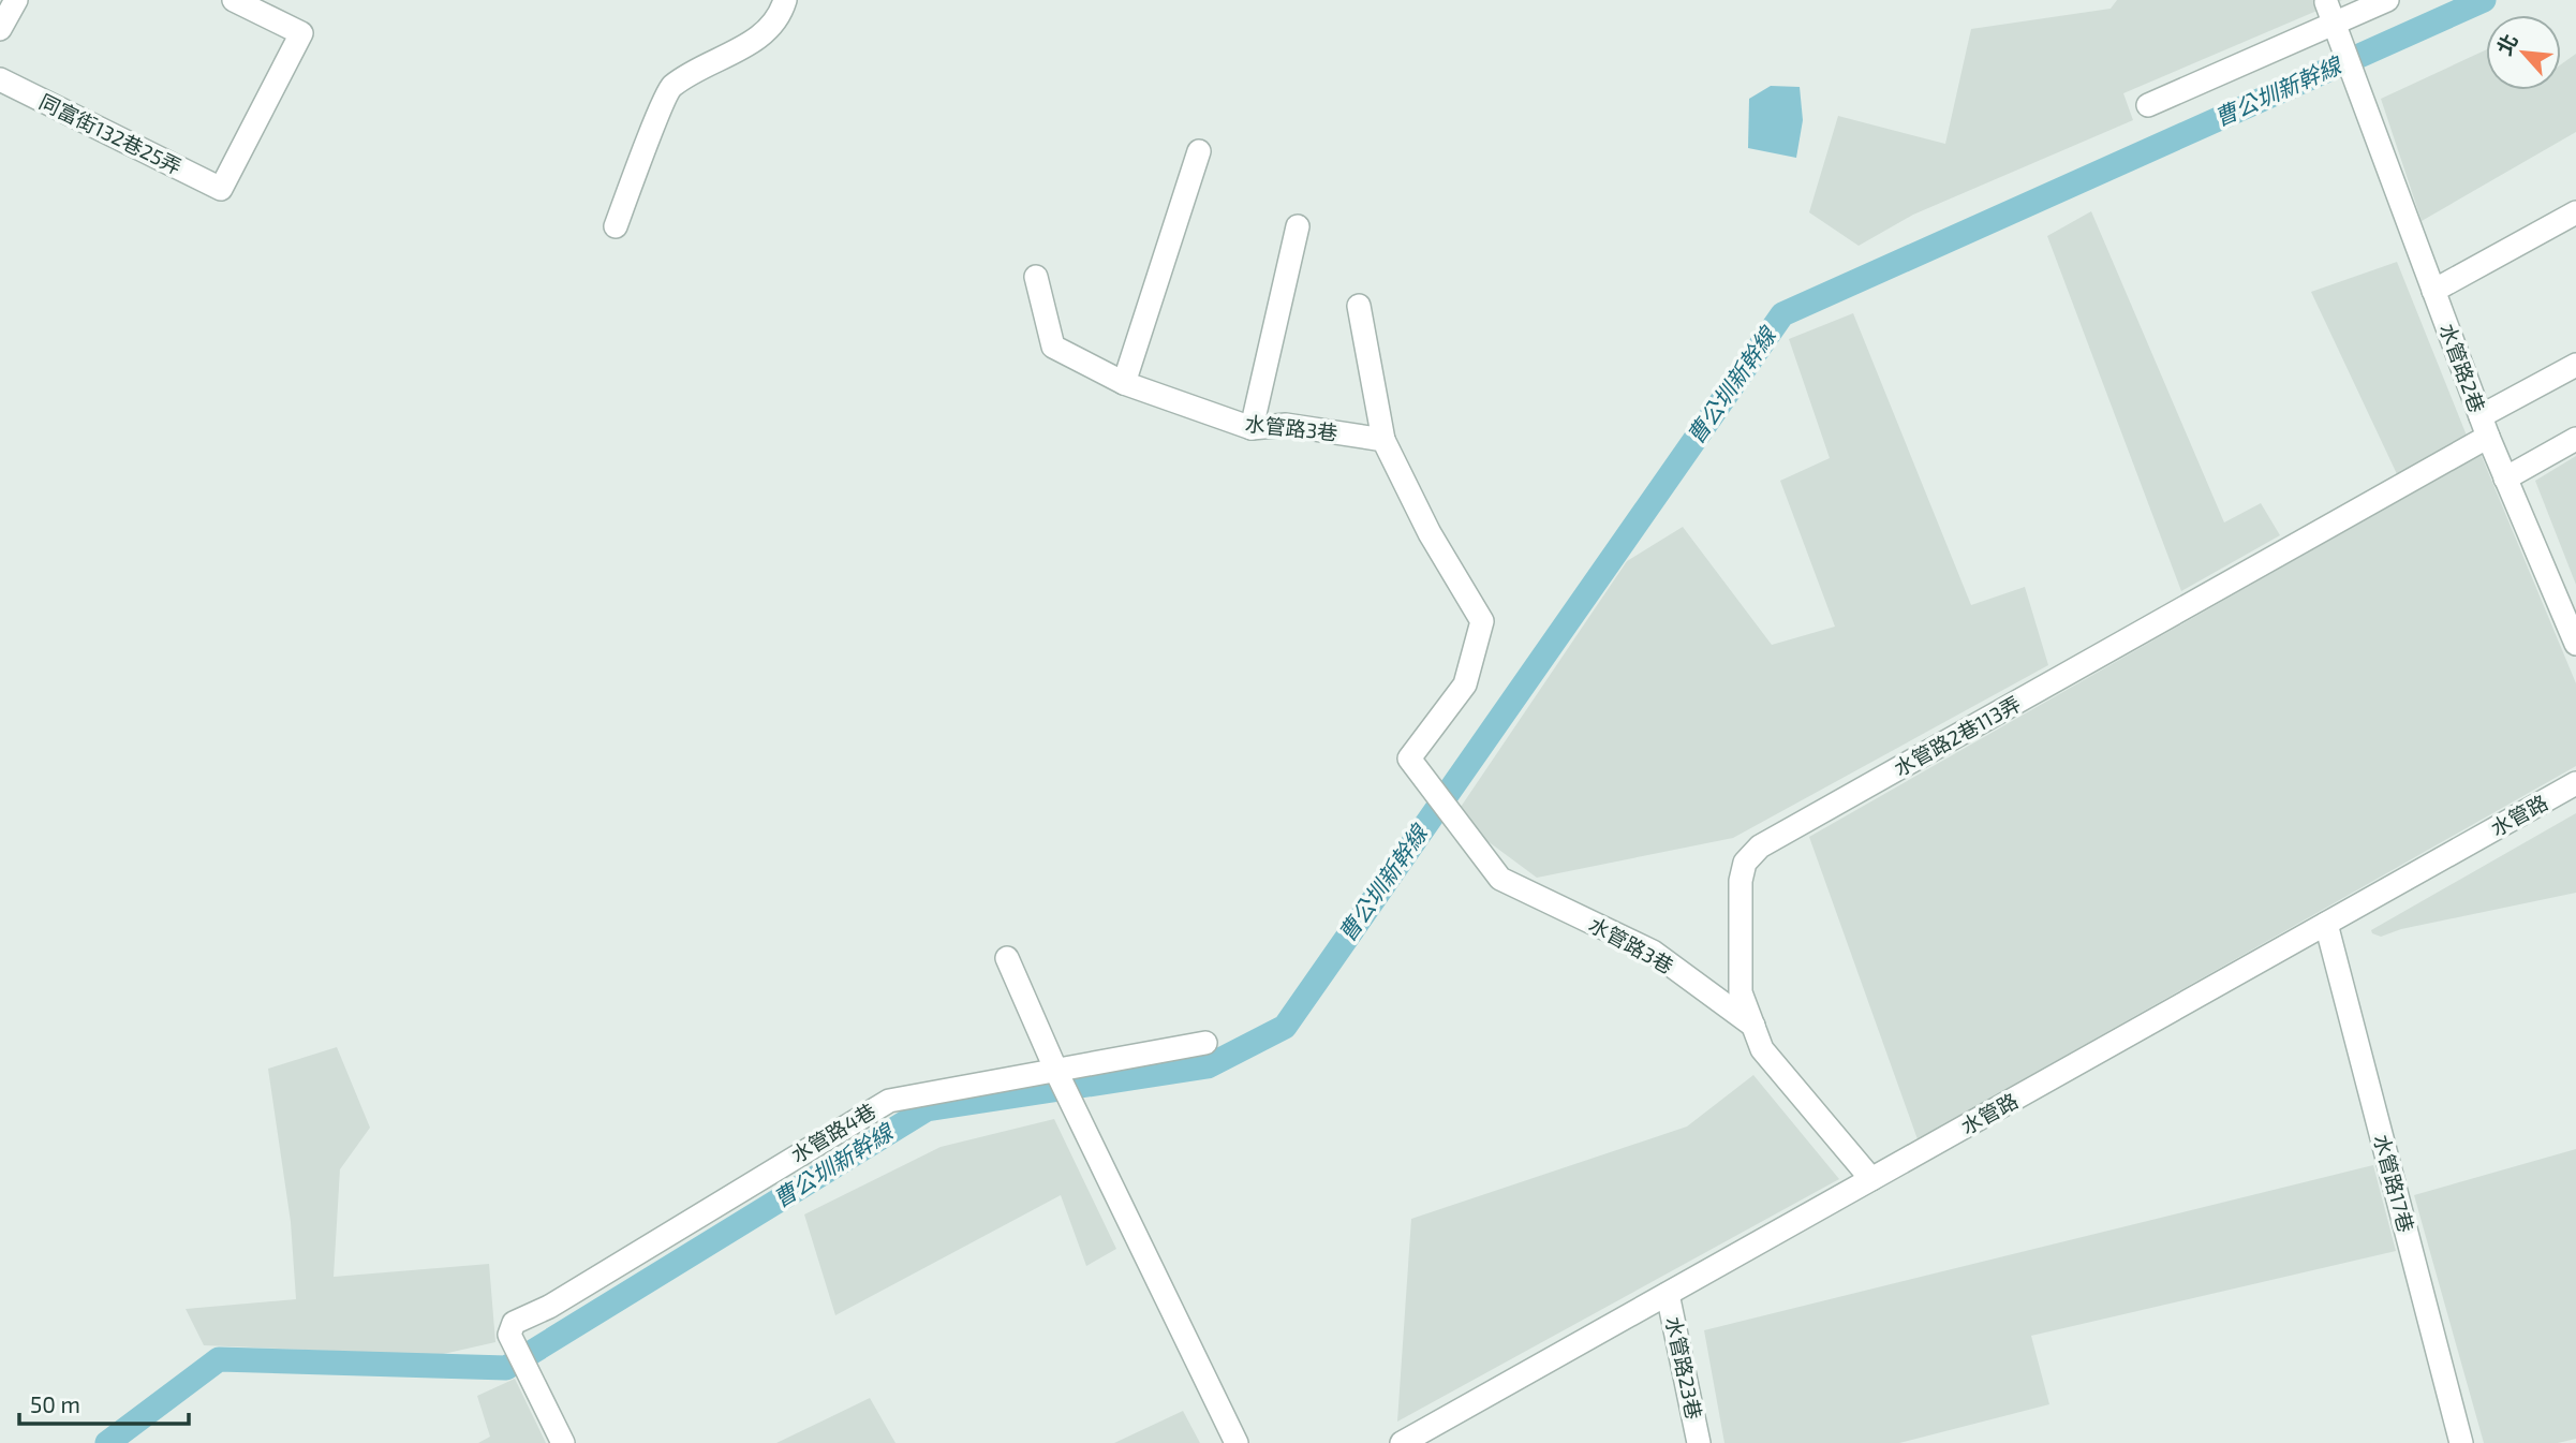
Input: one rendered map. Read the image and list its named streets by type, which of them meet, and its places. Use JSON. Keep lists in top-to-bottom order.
{
  "streets": {
    "street": [
      "同富街132巷25弄",
      "水管路2巷",
      "水管路3巷",
      "水管路2巷113弄",
      "水管路",
      "水管路4巷",
      "水管路17巷",
      "水管路23巷"
    ]
  },
  "crossings": [
    ["水管路2巷", "水管路2巷113弄"],
    ["水管路3巷", "水管路2巷113弄"],
    ["水管路2巷113弄", "水管路"],
    ["水管路", "水管路17巷"],
    ["水管路", "水管路23巷"]
  ],
  "water": ["曹公圳新幹線"],
  "scale_bar": "50 m",
  "north": "top left"
}
